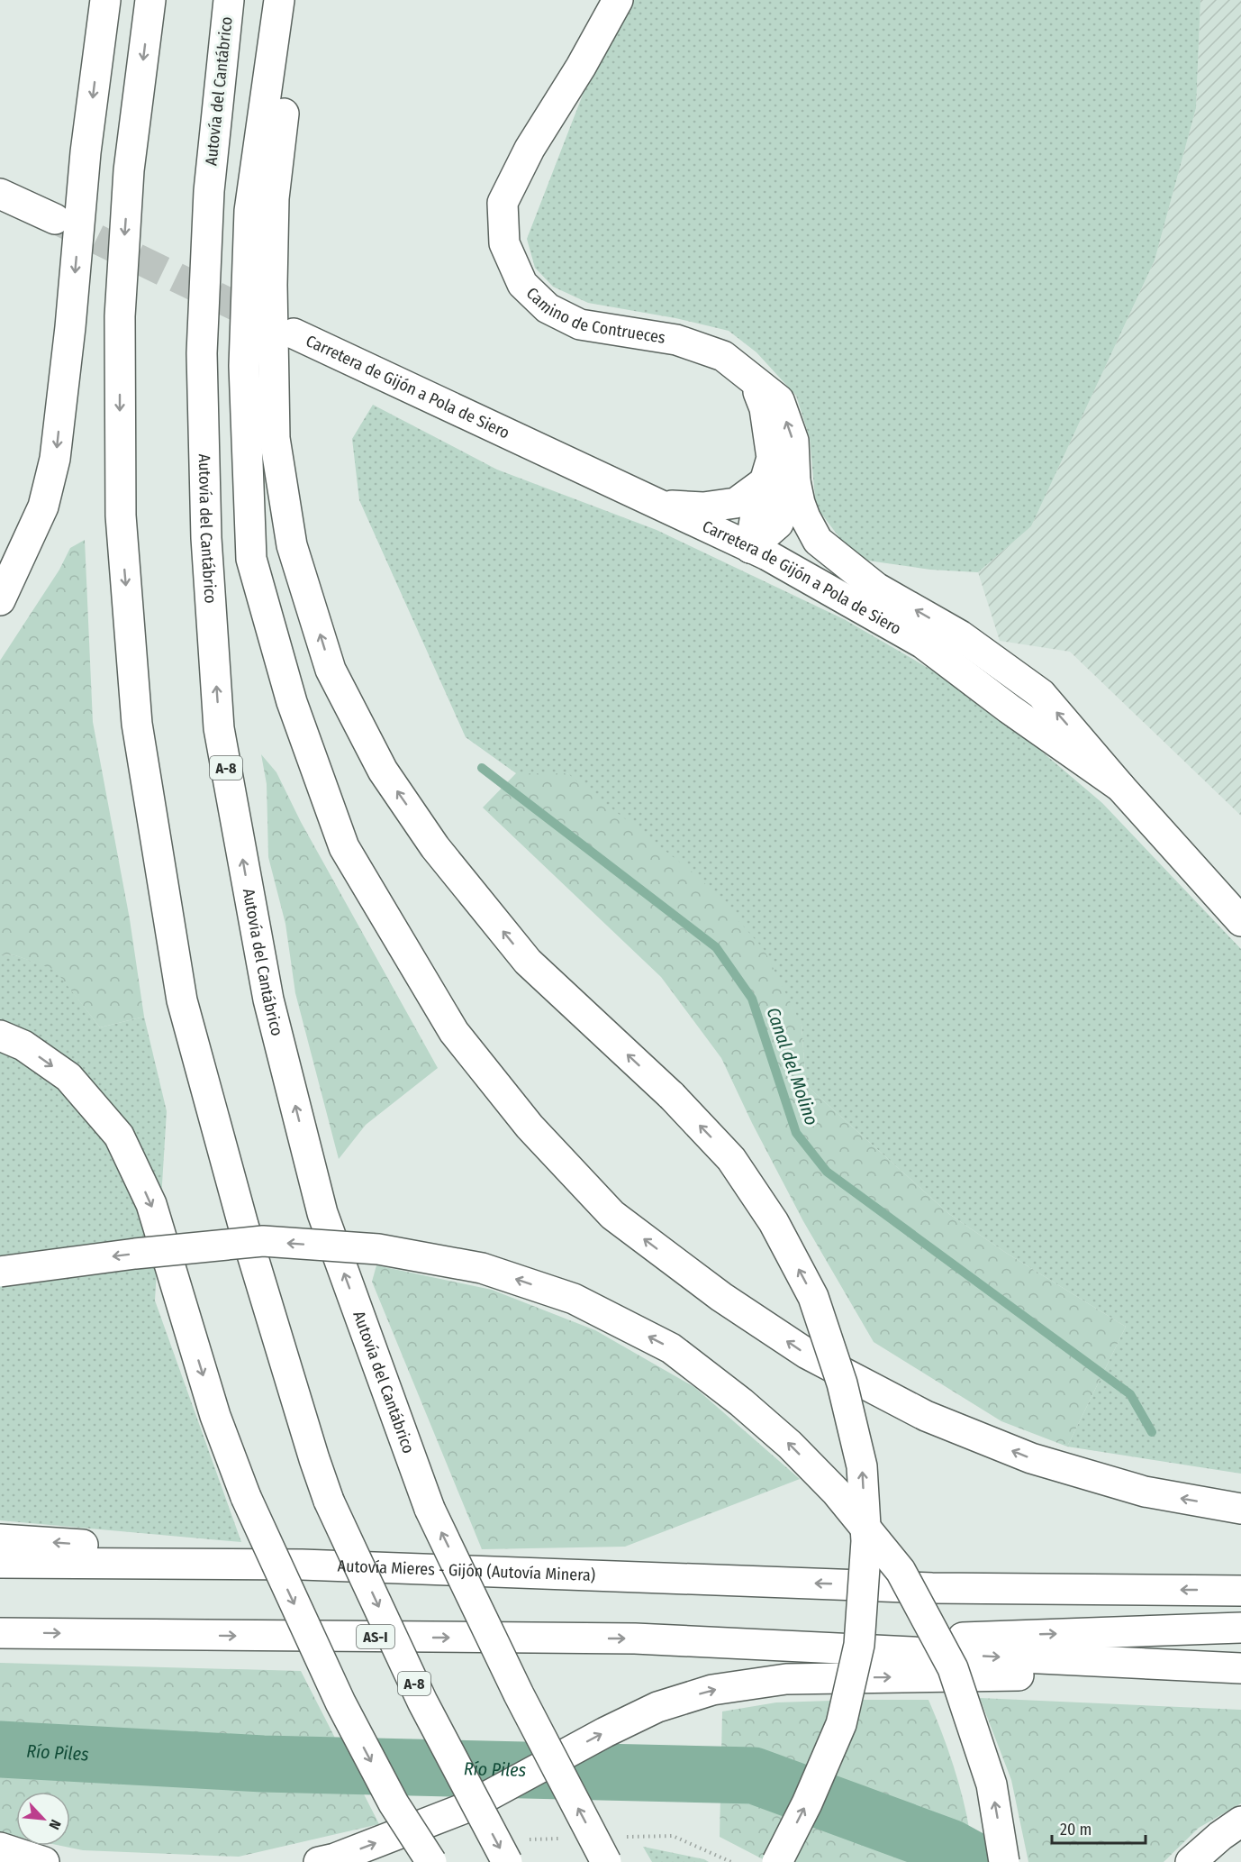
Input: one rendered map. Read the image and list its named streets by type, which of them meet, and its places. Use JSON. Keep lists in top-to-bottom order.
{
  "streets": {
    "main road": [
      "Autovía del Cantábrico",
      "Camino de Contrueces",
      "Carretera de Gijón a Pola de Siero",
      "A-8",
      "Autovía Mieres - Gijón (Autovía Minera)",
      "AS-I"
    ]
  },
  "water": ["Canal del Molino", "Río Piles"],
  "scale_bar": "20 m",
  "north": "bottom right"
}
